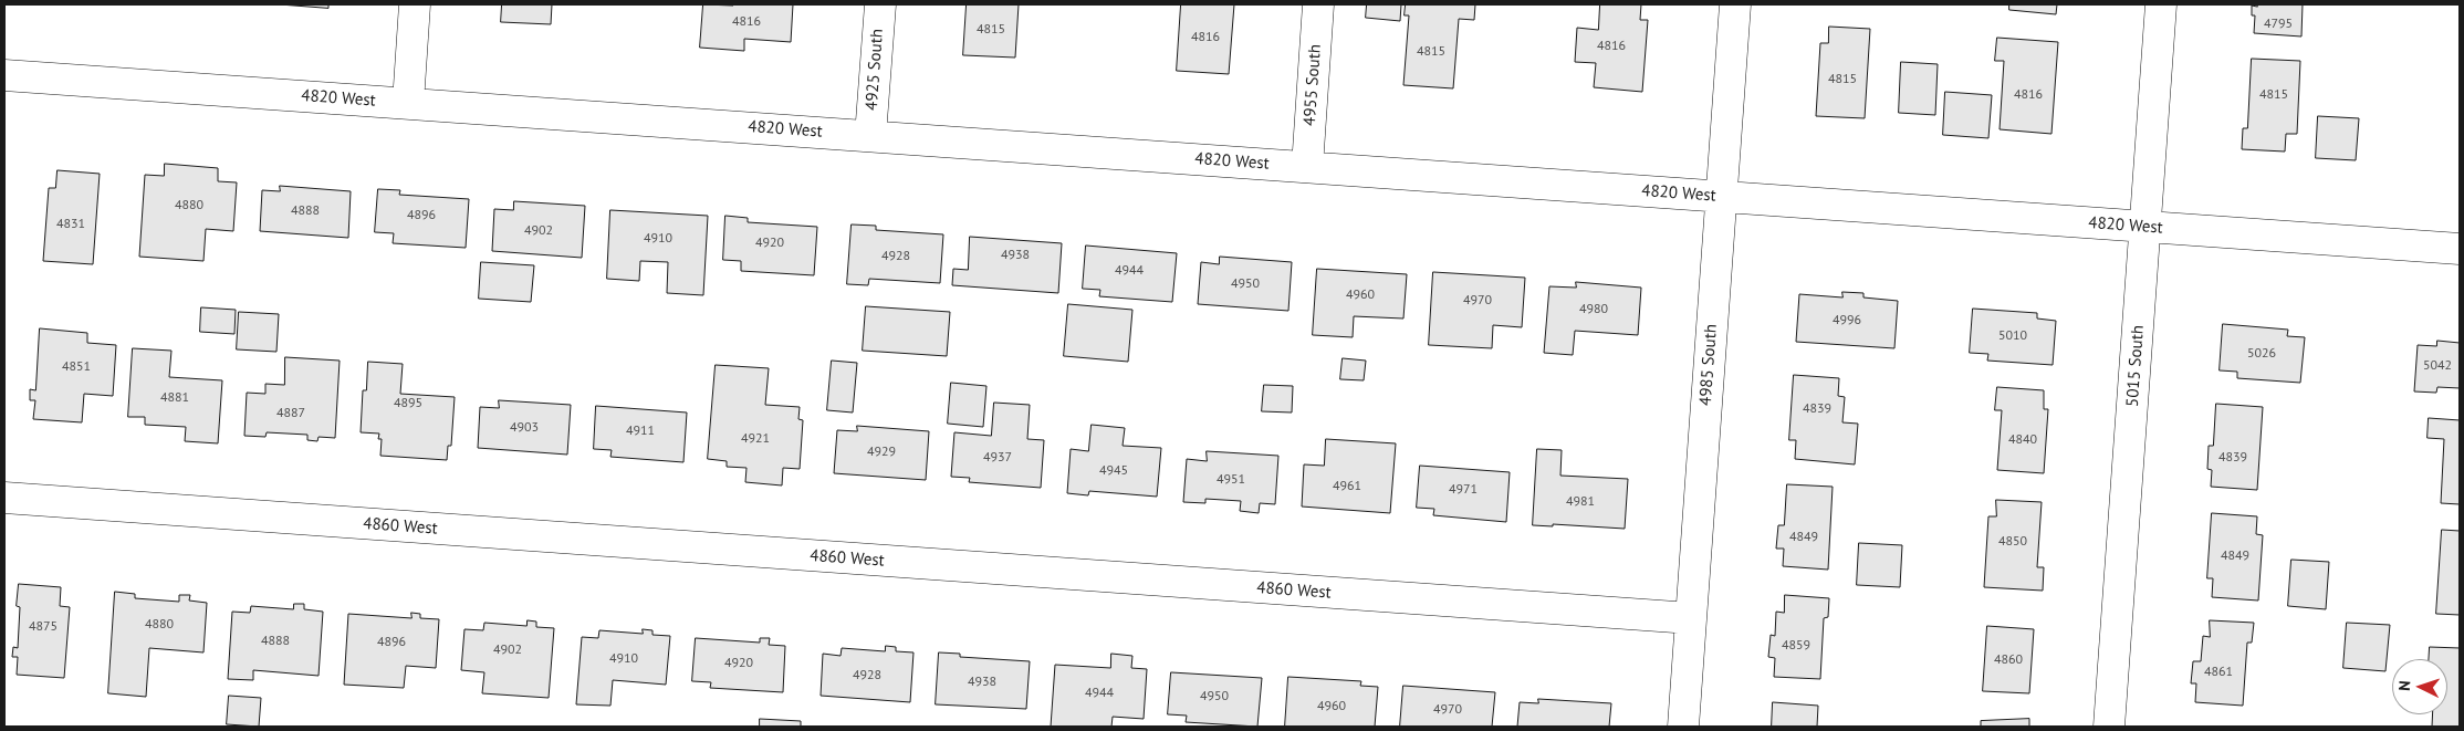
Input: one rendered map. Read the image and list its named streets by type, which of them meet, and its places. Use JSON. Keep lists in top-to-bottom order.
{
  "streets": {
    "street": [
      "4925 South",
      "4955 South",
      "4820 West",
      "4985 South",
      "5015 South",
      "4860 West"
    ]
  },
  "crossings": [
    ["4925 South", "4820 West"],
    ["4955 South", "4820 West"],
    ["4820 West", "4985 South"],
    ["4820 West", "5015 South"],
    ["4985 South", "4860 West"]
  ],
  "house_numbers": [
    "4816",
    "4795",
    "4815",
    "4816",
    "4816",
    "4815",
    "4815",
    "4816",
    "4815",
    "4880",
    "4888",
    "4896",
    "4831",
    "4902",
    "4910",
    "4920",
    "4938",
    "4928",
    "4944",
    "4950",
    "4960",
    "4970",
    "4980",
    "4996",
    "5010",
    "5026",
    "5042",
    "4851",
    "4881",
    "4895",
    "4839",
    "4887",
    "4903",
    "4911",
    "4921",
    "4840",
    "4929",
    "4937",
    "4839",
    "4945",
    "4951",
    "4961",
    "4971",
    "4981",
    "4849",
    "4850",
    "4849",
    "4880",
    "4875",
    "4888",
    "4896",
    "4859",
    "4902",
    "4910",
    "4860",
    "4920",
    "4861",
    "4928",
    "4938",
    "4944",
    "4950",
    "4960",
    "4970"
  ],
  "north": "left"
}
